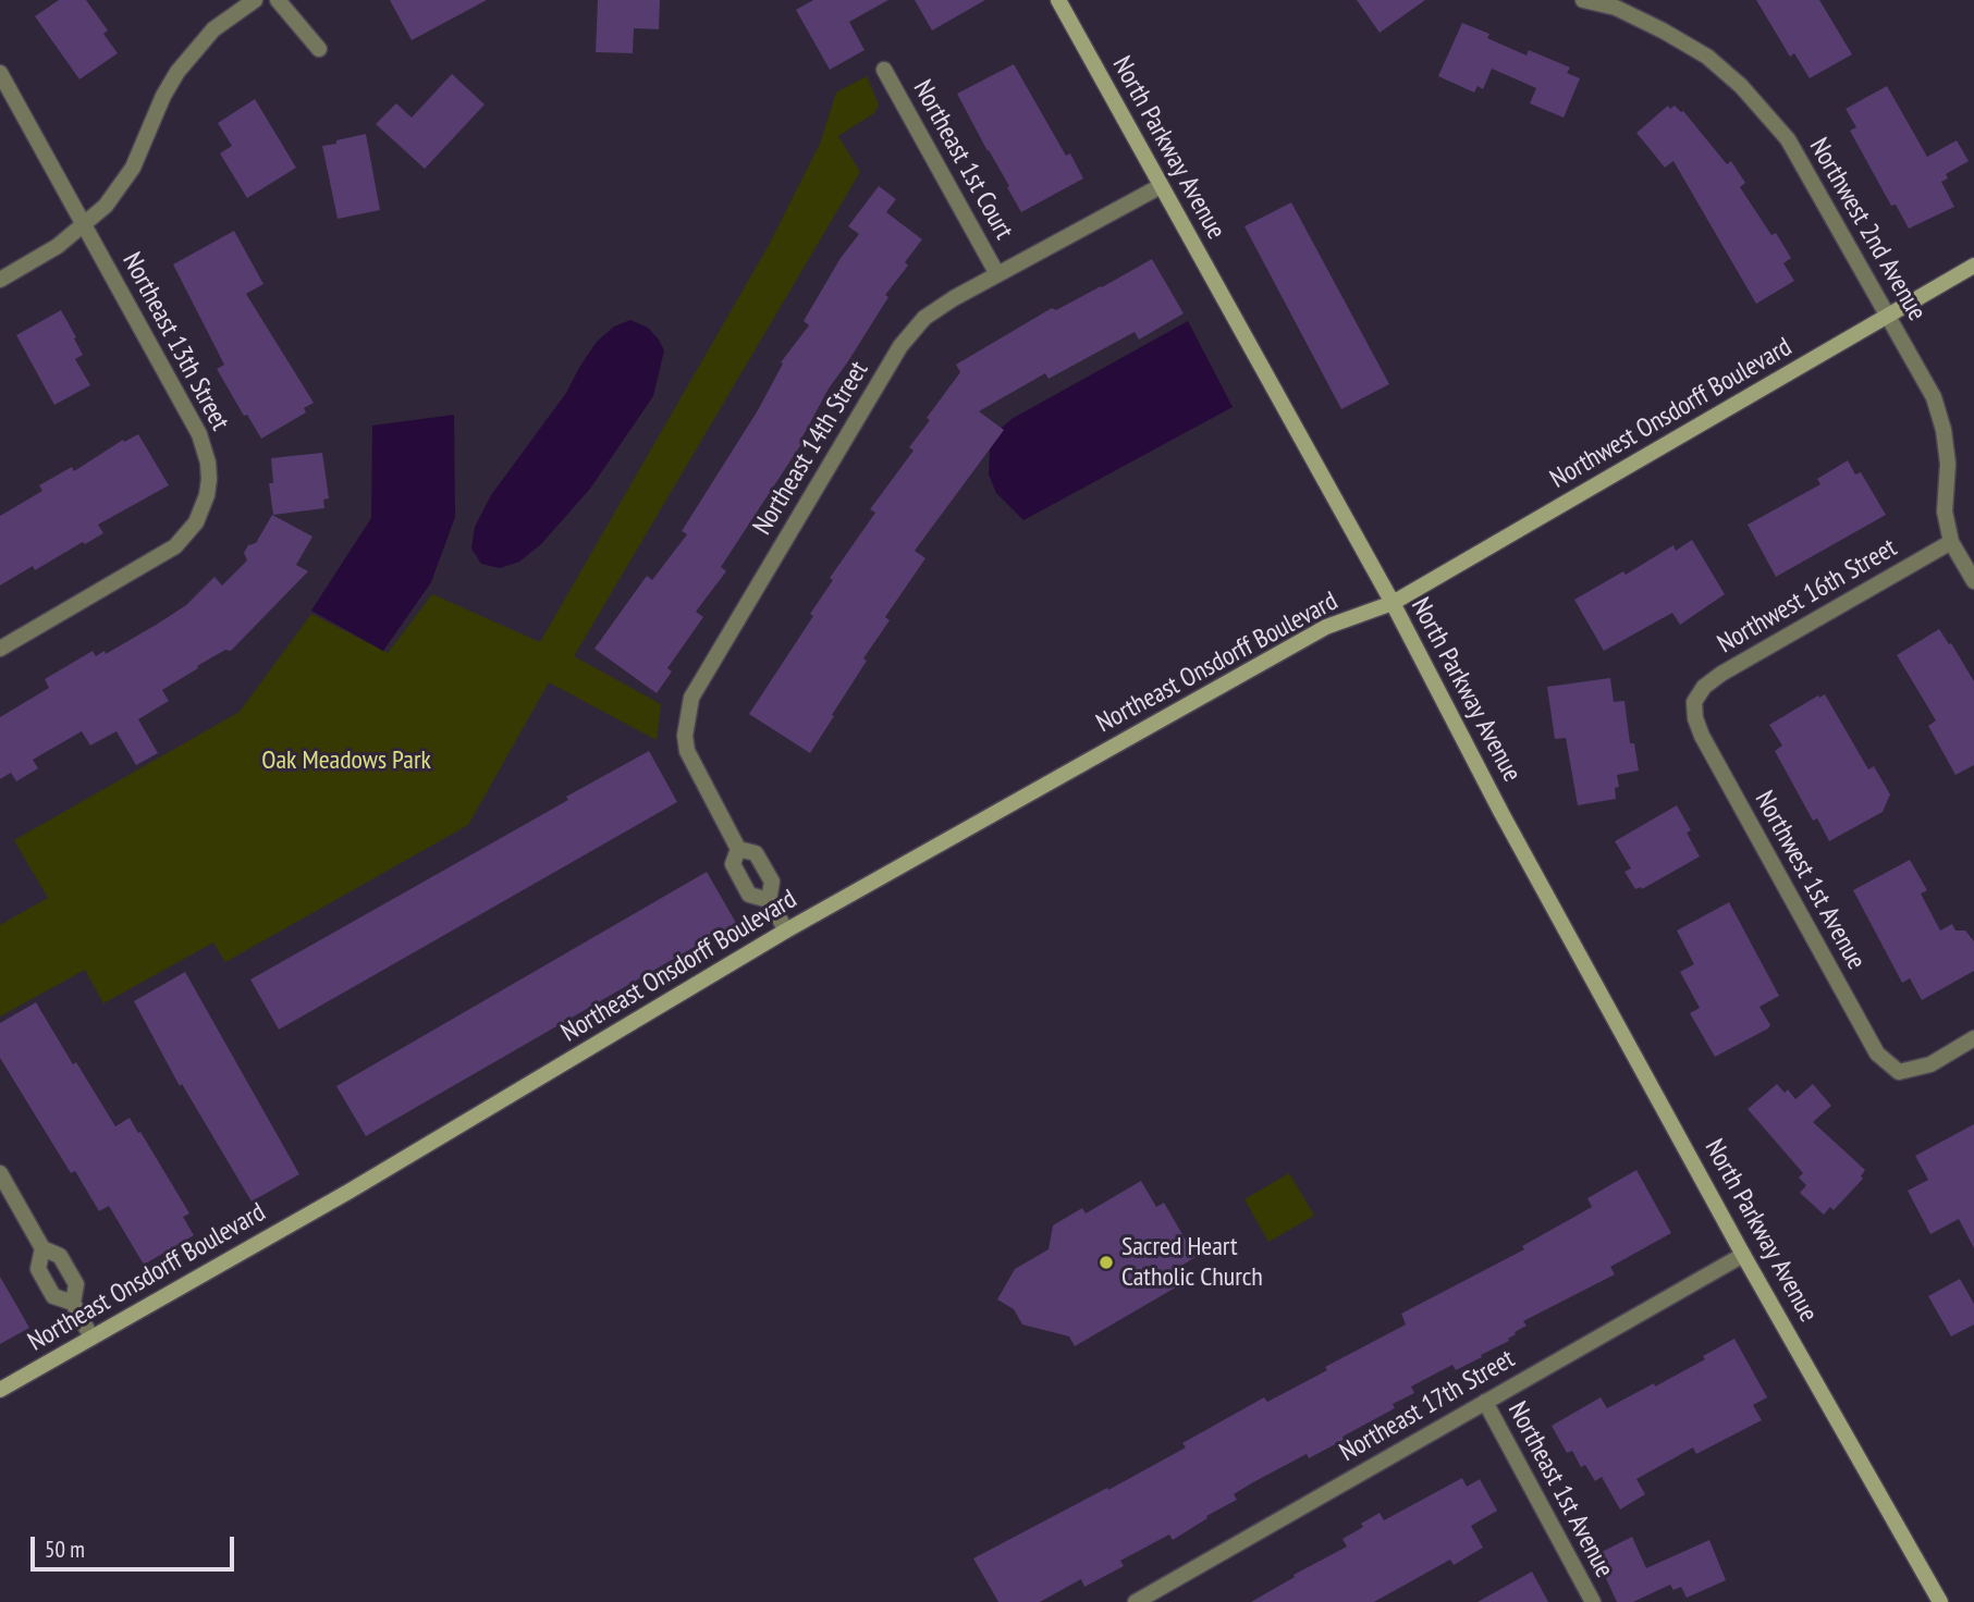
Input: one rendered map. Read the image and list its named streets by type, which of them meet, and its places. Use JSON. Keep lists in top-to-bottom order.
{
  "streets": {
    "street": [
      "North Parkway Avenue",
      "Northeast 1st Court",
      "Northwest 2nd Avenue",
      "Northeast 13th Street",
      "Northwest Onsdorff Boulevard",
      "Northeast 14th Street",
      "Northwest 16th Street",
      "Northeast Onsdorff Boulevard",
      "Northwest 1st Avenue",
      "Northeast 17th Street",
      "Northeast 1st Avenue"
    ]
  },
  "crossings": [
    ["North Parkway Avenue", "Northwest Onsdorff Boulevard"],
    ["North Parkway Avenue", "Northeast 14th Street"],
    ["North Parkway Avenue", "Northeast Onsdorff Boulevard"],
    ["North Parkway Avenue", "Northeast 17th Street"],
    ["Northeast 1st Court", "Northeast 14th Street"],
    ["Northwest 2nd Avenue", "Northwest Onsdorff Boulevard"],
    ["Northwest 2nd Avenue", "Northwest 16th Street"],
    ["Northwest Onsdorff Boulevard", "Northeast Onsdorff Boulevard"],
    ["Northeast 14th Street", "Northeast Onsdorff Boulevard"],
    ["Northwest 16th Street", "Northwest 1st Avenue"],
    ["Northeast 17th Street", "Northeast 1st Avenue"]
  ],
  "parks": ["Oak Meadows Park"],
  "places": ["Sacred Heart Catholic Church"],
  "scale_bar": "50 m"
}
